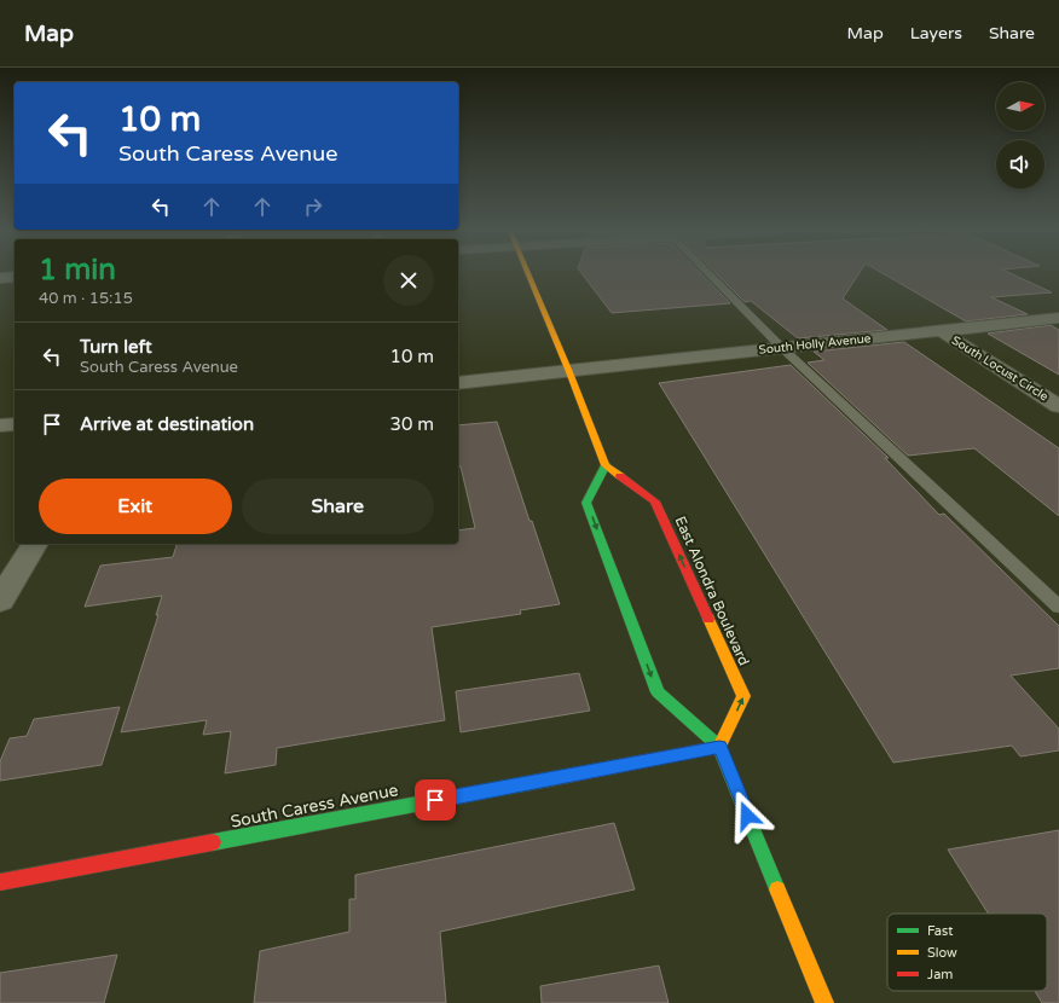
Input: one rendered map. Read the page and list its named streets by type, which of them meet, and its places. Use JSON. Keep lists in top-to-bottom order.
{
  "streets": {
    "main road": ["East Alondra Boulevard", "South Caress Avenue"],
    "street": ["South Holly Avenue", "South Locust Circle"]
  },
  "crossings": [
    ["South Holly Avenue", "South Locust Circle"],
    ["East Alondra Boulevard", "South Caress Avenue"]
  ],
  "legend": ["Fast", "Slow", "Jam"],
  "north": "right",
  "page": {
    "header": "Map",
    "nav": ["Map", "Layers", "Share"],
    "turn": ["10 m", "South Caress Avenue"],
    "heading": ["1 min", "40 m · 15:15"],
    "list": [
      {
        "name": "Turn left",
        "note": "South Caress Avenue",
        "value": "10 m"
      },
      {
        "name": "Arrive at destination",
        "value": "30 m"
      }
    ],
    "buttons": ["Exit", "Share"]
  }
}
